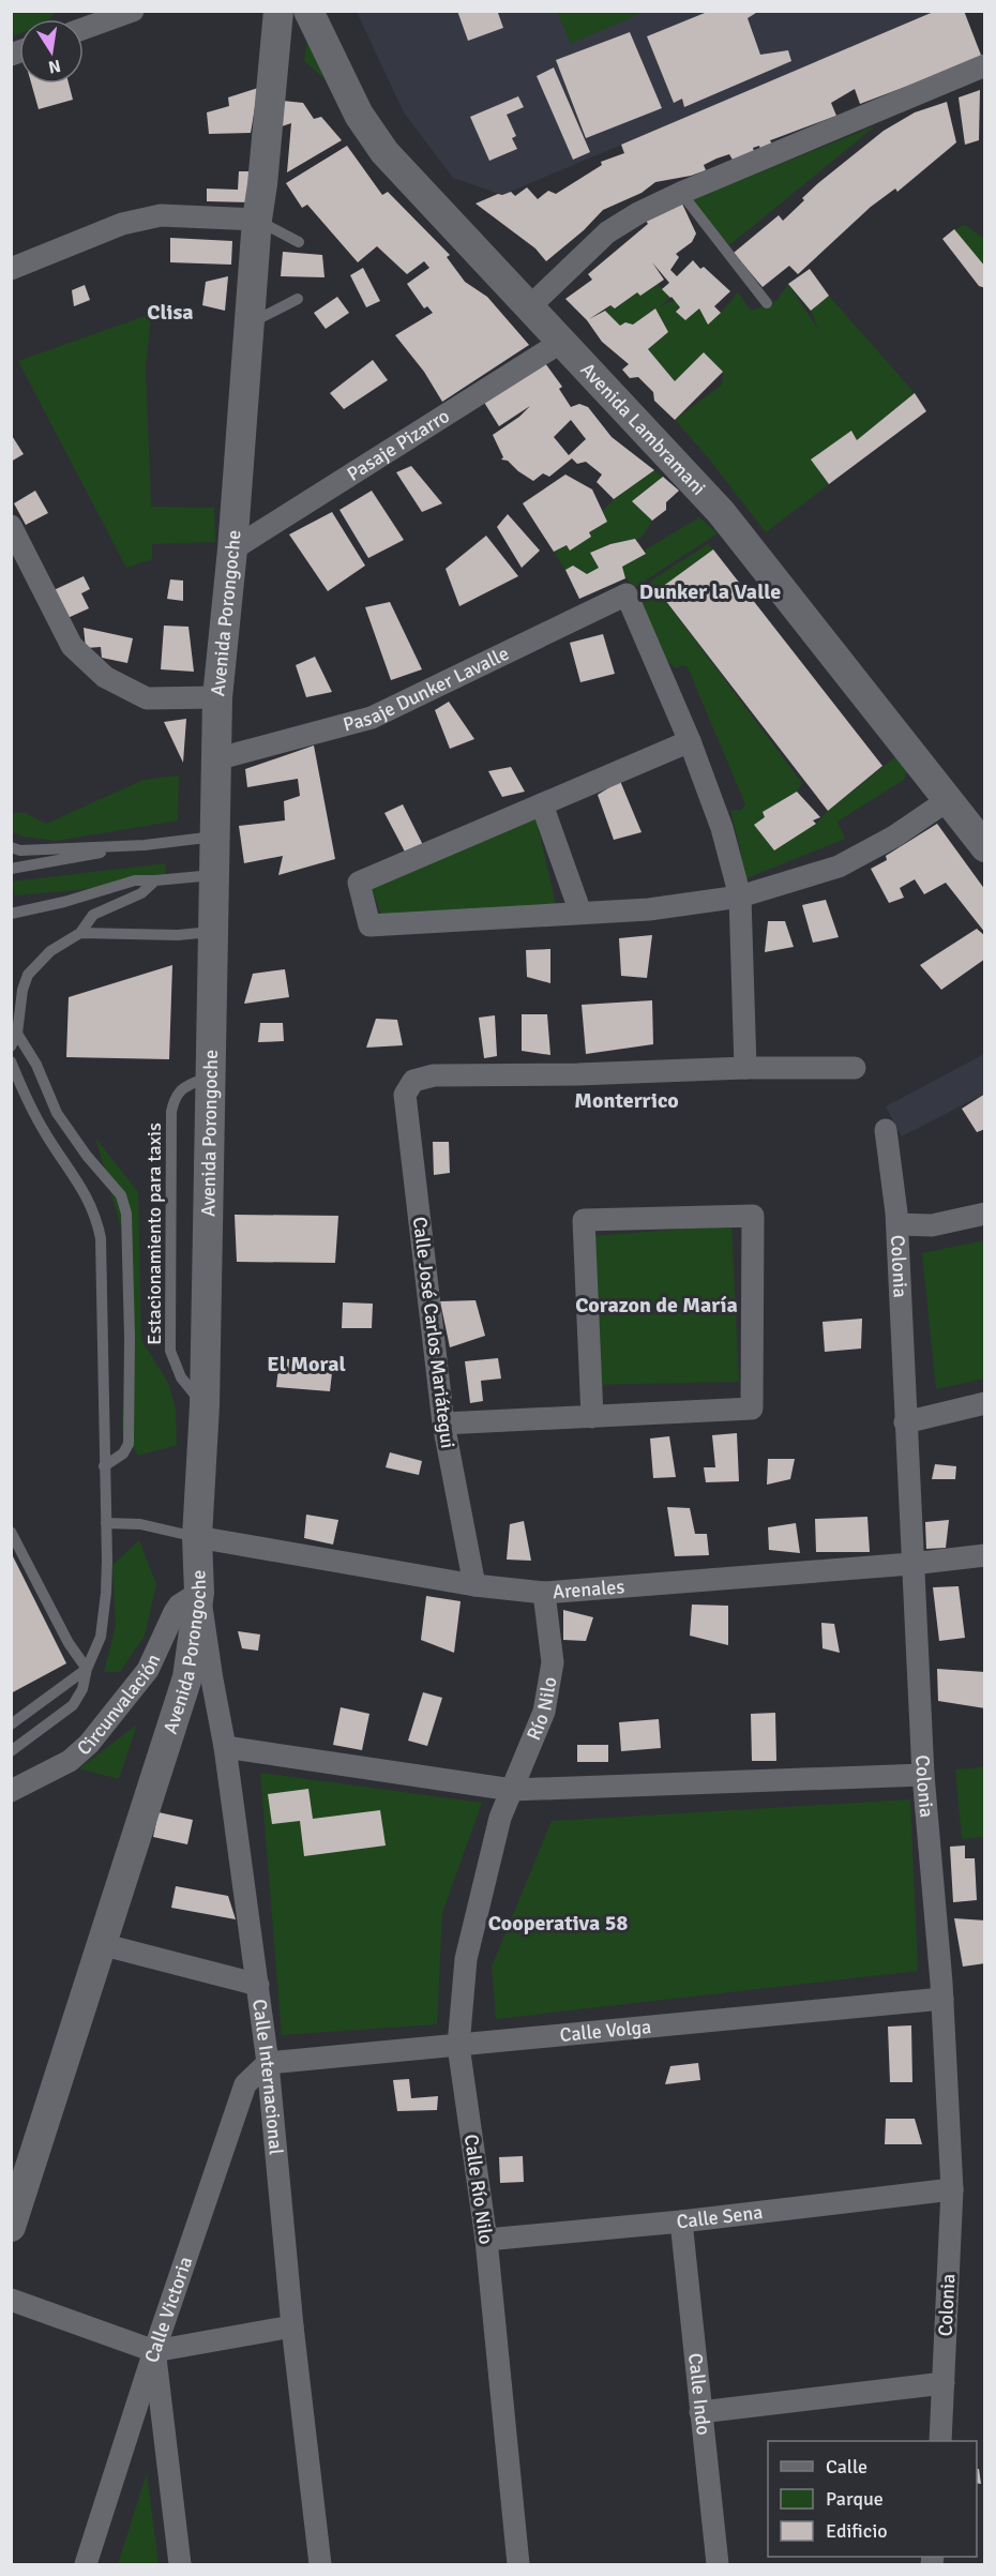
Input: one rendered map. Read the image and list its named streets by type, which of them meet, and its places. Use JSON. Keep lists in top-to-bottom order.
{
  "streets": {
    "main road": ["Avenida Lambramani", "Avenida Porongoche"],
    "street": [
      "Pasaje Pizarro",
      "Pasaje Dunker Lavalle",
      "Colonia",
      "Calle José Carlos Mariátegui",
      "Arenales",
      "Circunvalación",
      "Río Nilo",
      "Calle Volga",
      "Calle Internacional",
      "Calle Río Nilo",
      "Calle Sena",
      "Calle Victoria",
      "Calle Indo"
    ],
    "lane": ["Estacionamiento para taxis"]
  },
  "crossings": [
    ["Avenida Lambramani", "Pasaje Pizarro"],
    ["Pasaje Pizarro", "Avenida Porongoche"],
    ["Avenida Porongoche", "Pasaje Dunker Lavalle"],
    ["Avenida Porongoche", "Estacionamiento para taxis"],
    ["Avenida Porongoche", "Arenales"],
    ["Avenida Porongoche", "Circunvalación"],
    ["Avenida Porongoche", "Calle Internacional"],
    ["Colonia", "Arenales"],
    ["Colonia", "Calle Volga"],
    ["Colonia", "Calle Sena"],
    ["Calle José Carlos Mariátegui", "Arenales"],
    ["Arenales", "Río Nilo"],
    ["Circunvalación", "Calle Internacional"],
    ["Río Nilo", "Calle Río Nilo"],
    ["Calle Volga", "Calle Internacional"],
    ["Calle Volga", "Calle Río Nilo"],
    ["Calle Volga", "Calle Victoria"],
    ["Calle Internacional", "Calle Victoria"],
    ["Calle Río Nilo", "Calle Sena"],
    ["Calle Sena", "Calle Indo"]
  ],
  "districts": [
    "Clisa",
    "Dunker la Valle",
    "Monterrico",
    "Corazon de María",
    "El Moral",
    "Cooperativa 58"
  ],
  "legend": ["Calle", "Parque", "Edificio"],
  "north": "bottom"
}
